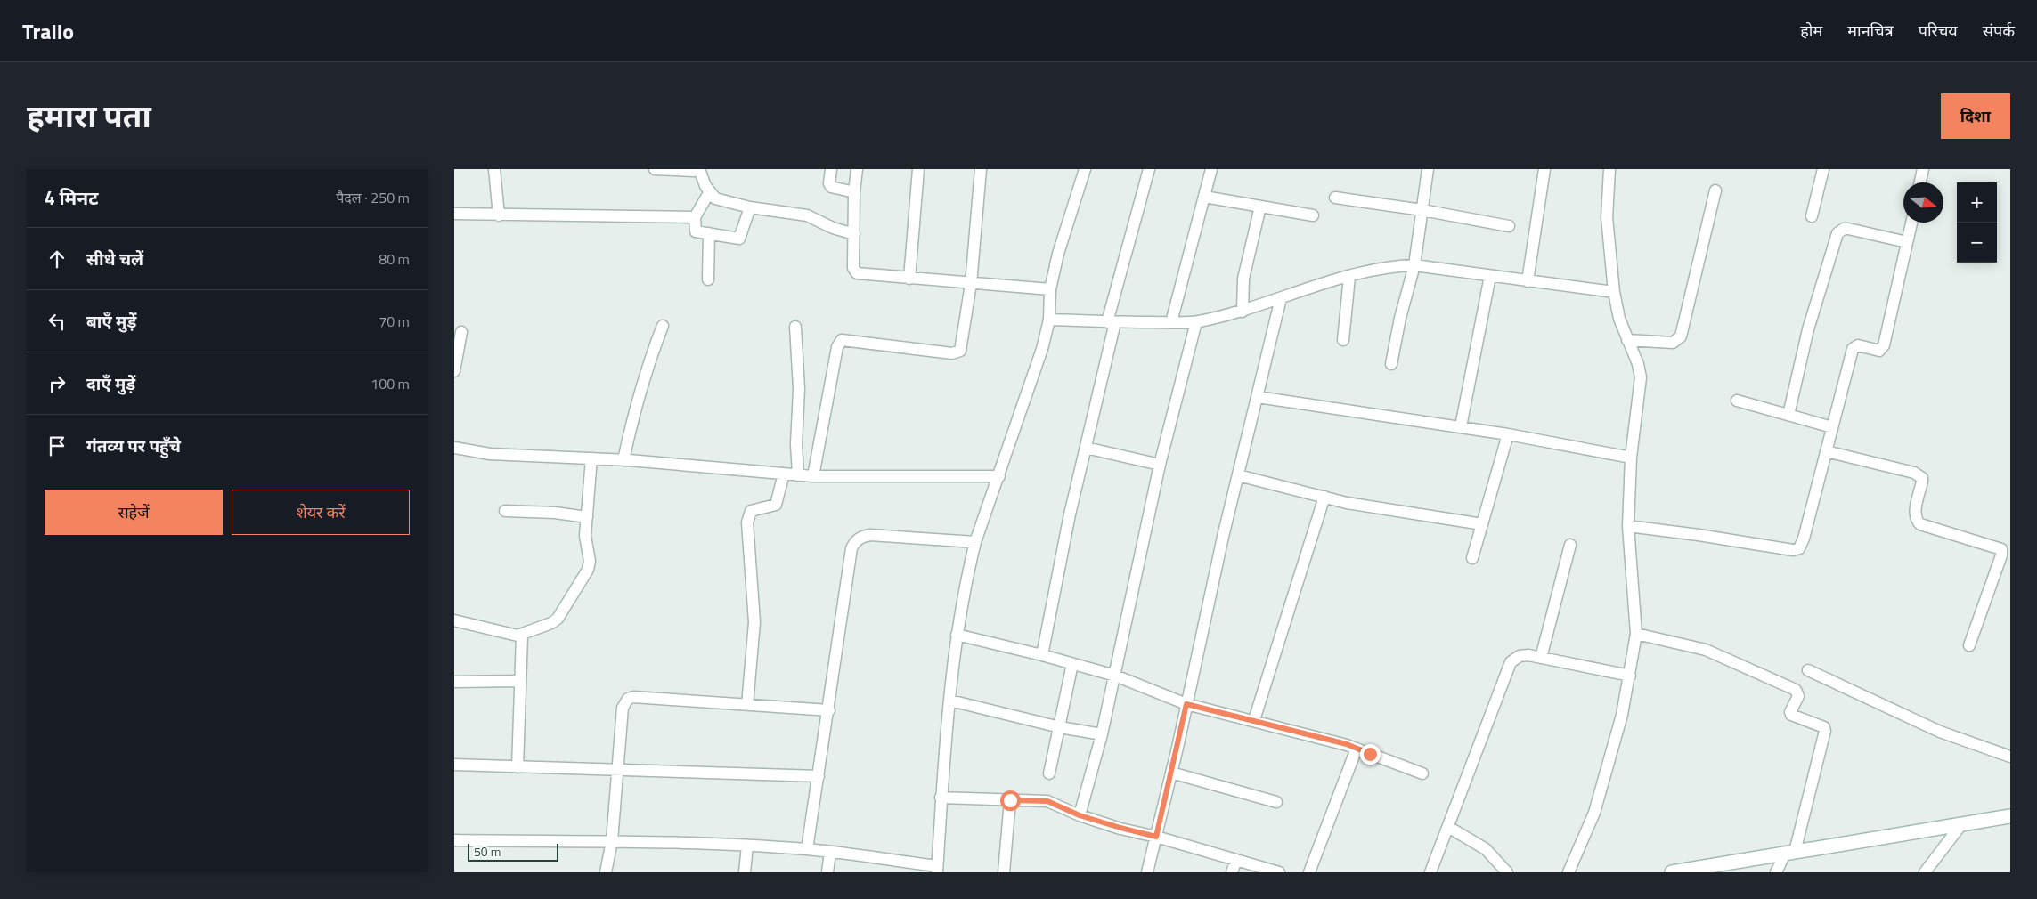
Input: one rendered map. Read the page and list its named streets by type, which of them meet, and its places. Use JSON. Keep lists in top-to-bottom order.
{
  "scale_bar": "50 m",
  "north": "right",
  "page": {
    "header": "Trailo",
    "nav": [
      "होम",
      "मानचित्र",
      "परिचय",
      "संपर्क"
    ],
    "title": "हमारा पता",
    "buttons": [
      "दिशा",
      ["सहेजें", "शेयर करें"]
    ],
    "heading": ["4 मिनट", "पैदल · 250 m"],
    "map_buttons": ["+", "−"],
    "list": [
      ["सीधे चलें", "80 m"],
      ["बाएँ मुड़ें", "70 m"],
      ["दाएँ मुड़ें", "100 m"],
      "गंतव्य पर पहुँचे"
    ],
    "scale": "50 m"
  }
}
